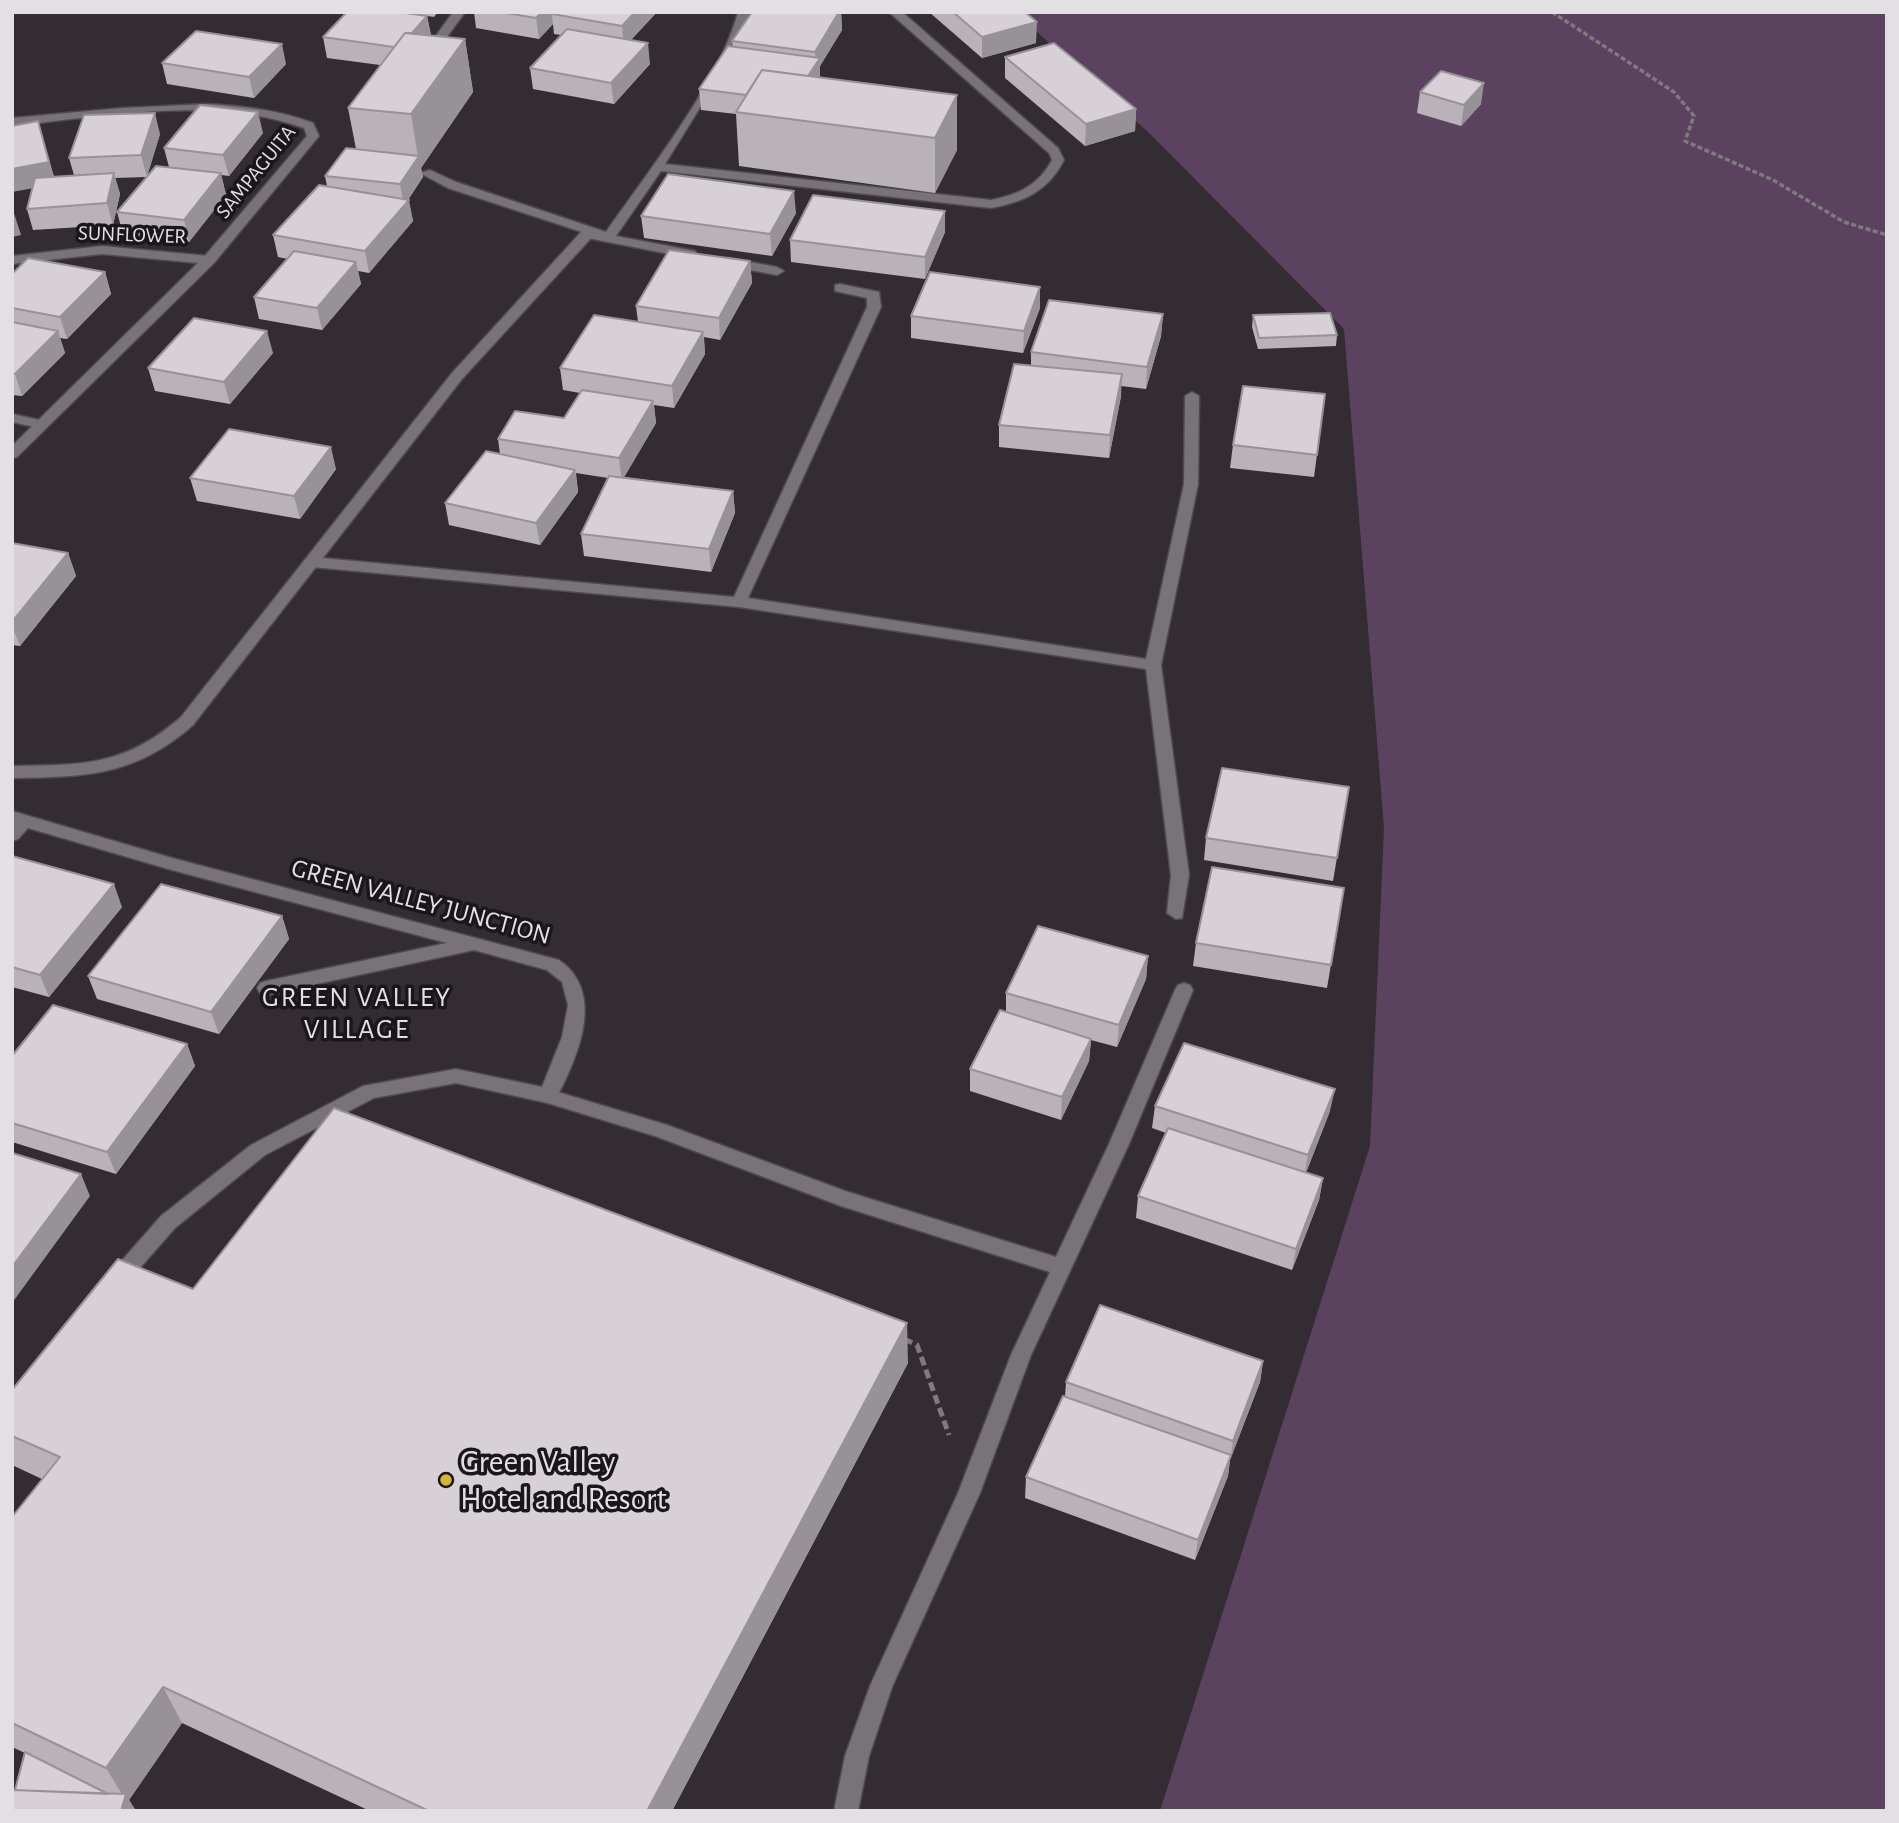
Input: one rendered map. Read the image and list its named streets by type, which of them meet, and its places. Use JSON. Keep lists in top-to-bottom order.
{
  "streets": {
    "street": ["SAMPAGUITA", "SUNFLOWER", "GREEN VALLEY JUNCTION"]
  },
  "crossings": [
    ["SAMPAGUITA", "SUNFLOWER"]
  ],
  "districts": ["GREEN VALLEY VILLAGE"],
  "places": ["Green Valley Hotel and Resort"]
}
